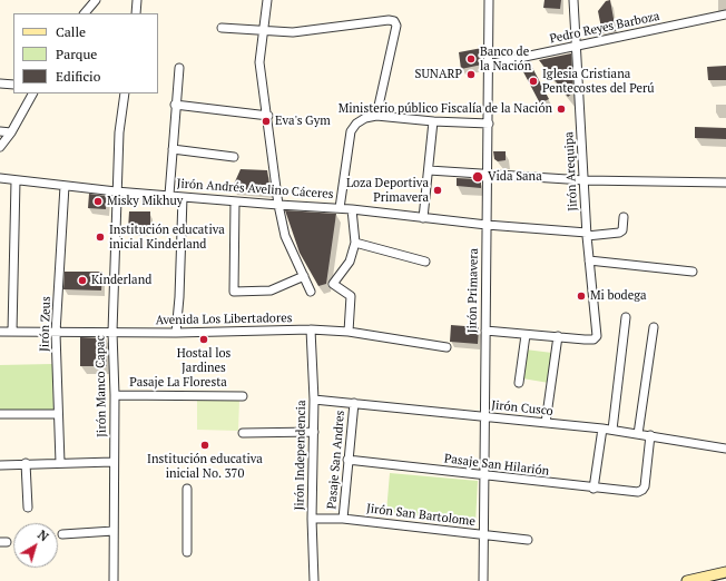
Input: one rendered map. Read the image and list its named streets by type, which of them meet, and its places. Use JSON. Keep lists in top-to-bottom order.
{
  "streets": {
    "street": [
      "Pedro Reyes Barboza",
      "Jirón Arequipa",
      "Jirón Andrés Avelino Cáceres",
      "Jirón Primavera",
      "Avenida Los Libertadores",
      "Jirón Zeus",
      "Pasaje La Floresta",
      "Jirón Manco Capac",
      "Jirón Cusco",
      "Jirón Independencia",
      "Pasaje San Andres",
      "Pasaje San Hilarión",
      "Jirón San Bartolome"
    ]
  },
  "crossings": [
    ["Pedro Reyes Barboza", "Jirón Arequipa"],
    ["Pedro Reyes Barboza", "Jirón Primavera"],
    ["Jirón Arequipa", "Jirón Andrés Avelino Cáceres"],
    ["Jirón Andrés Avelino Cáceres", "Jirón Primavera"],
    ["Jirón Andrés Avelino Cáceres", "Jirón Zeus"],
    ["Jirón Andrés Avelino Cáceres", "Jirón Manco Capac"],
    ["Jirón Primavera", "Jirón Cusco"],
    ["Jirón Primavera", "Pasaje San Hilarión"],
    ["Jirón Primavera", "Jirón San Bartolome"],
    ["Avenida Los Libertadores", "Jirón Zeus"],
    ["Avenida Los Libertadores", "Jirón Manco Capac"],
    ["Avenida Los Libertadores", "Jirón Independencia"],
    ["Pasaje La Floresta", "Jirón Manco Capac"],
    ["Jirón Cusco", "Jirón Independencia"],
    ["Jirón Cusco", "Pasaje San Andres"],
    ["Jirón Cusco", "Pasaje San Hilarión"],
    ["Jirón Independencia", "Jirón San Bartolome"],
    ["Pasaje San Andres", "Pasaje San Hilarión"],
    ["Pasaje San Andres", "Jirón San Bartolome"]
  ],
  "places": [
    "Banco de la Nación",
    "SUNARP",
    "Iglesia Cristiana Pentecostes del Perú",
    "Ministerio público Fiscalía de la Nación",
    "Eva's Gym",
    "Vida Sana",
    "Loza Deportiva Primavera",
    "Misky Mikhuy",
    "Institución educativa inicial Kinderland",
    "Kinderland",
    "Mi bodega",
    "Hostal los Jardines",
    "Institución educativa inicial No. 370"
  ],
  "legend": ["Calle", "Parque", "Edificio"],
  "north": "top right"
}
